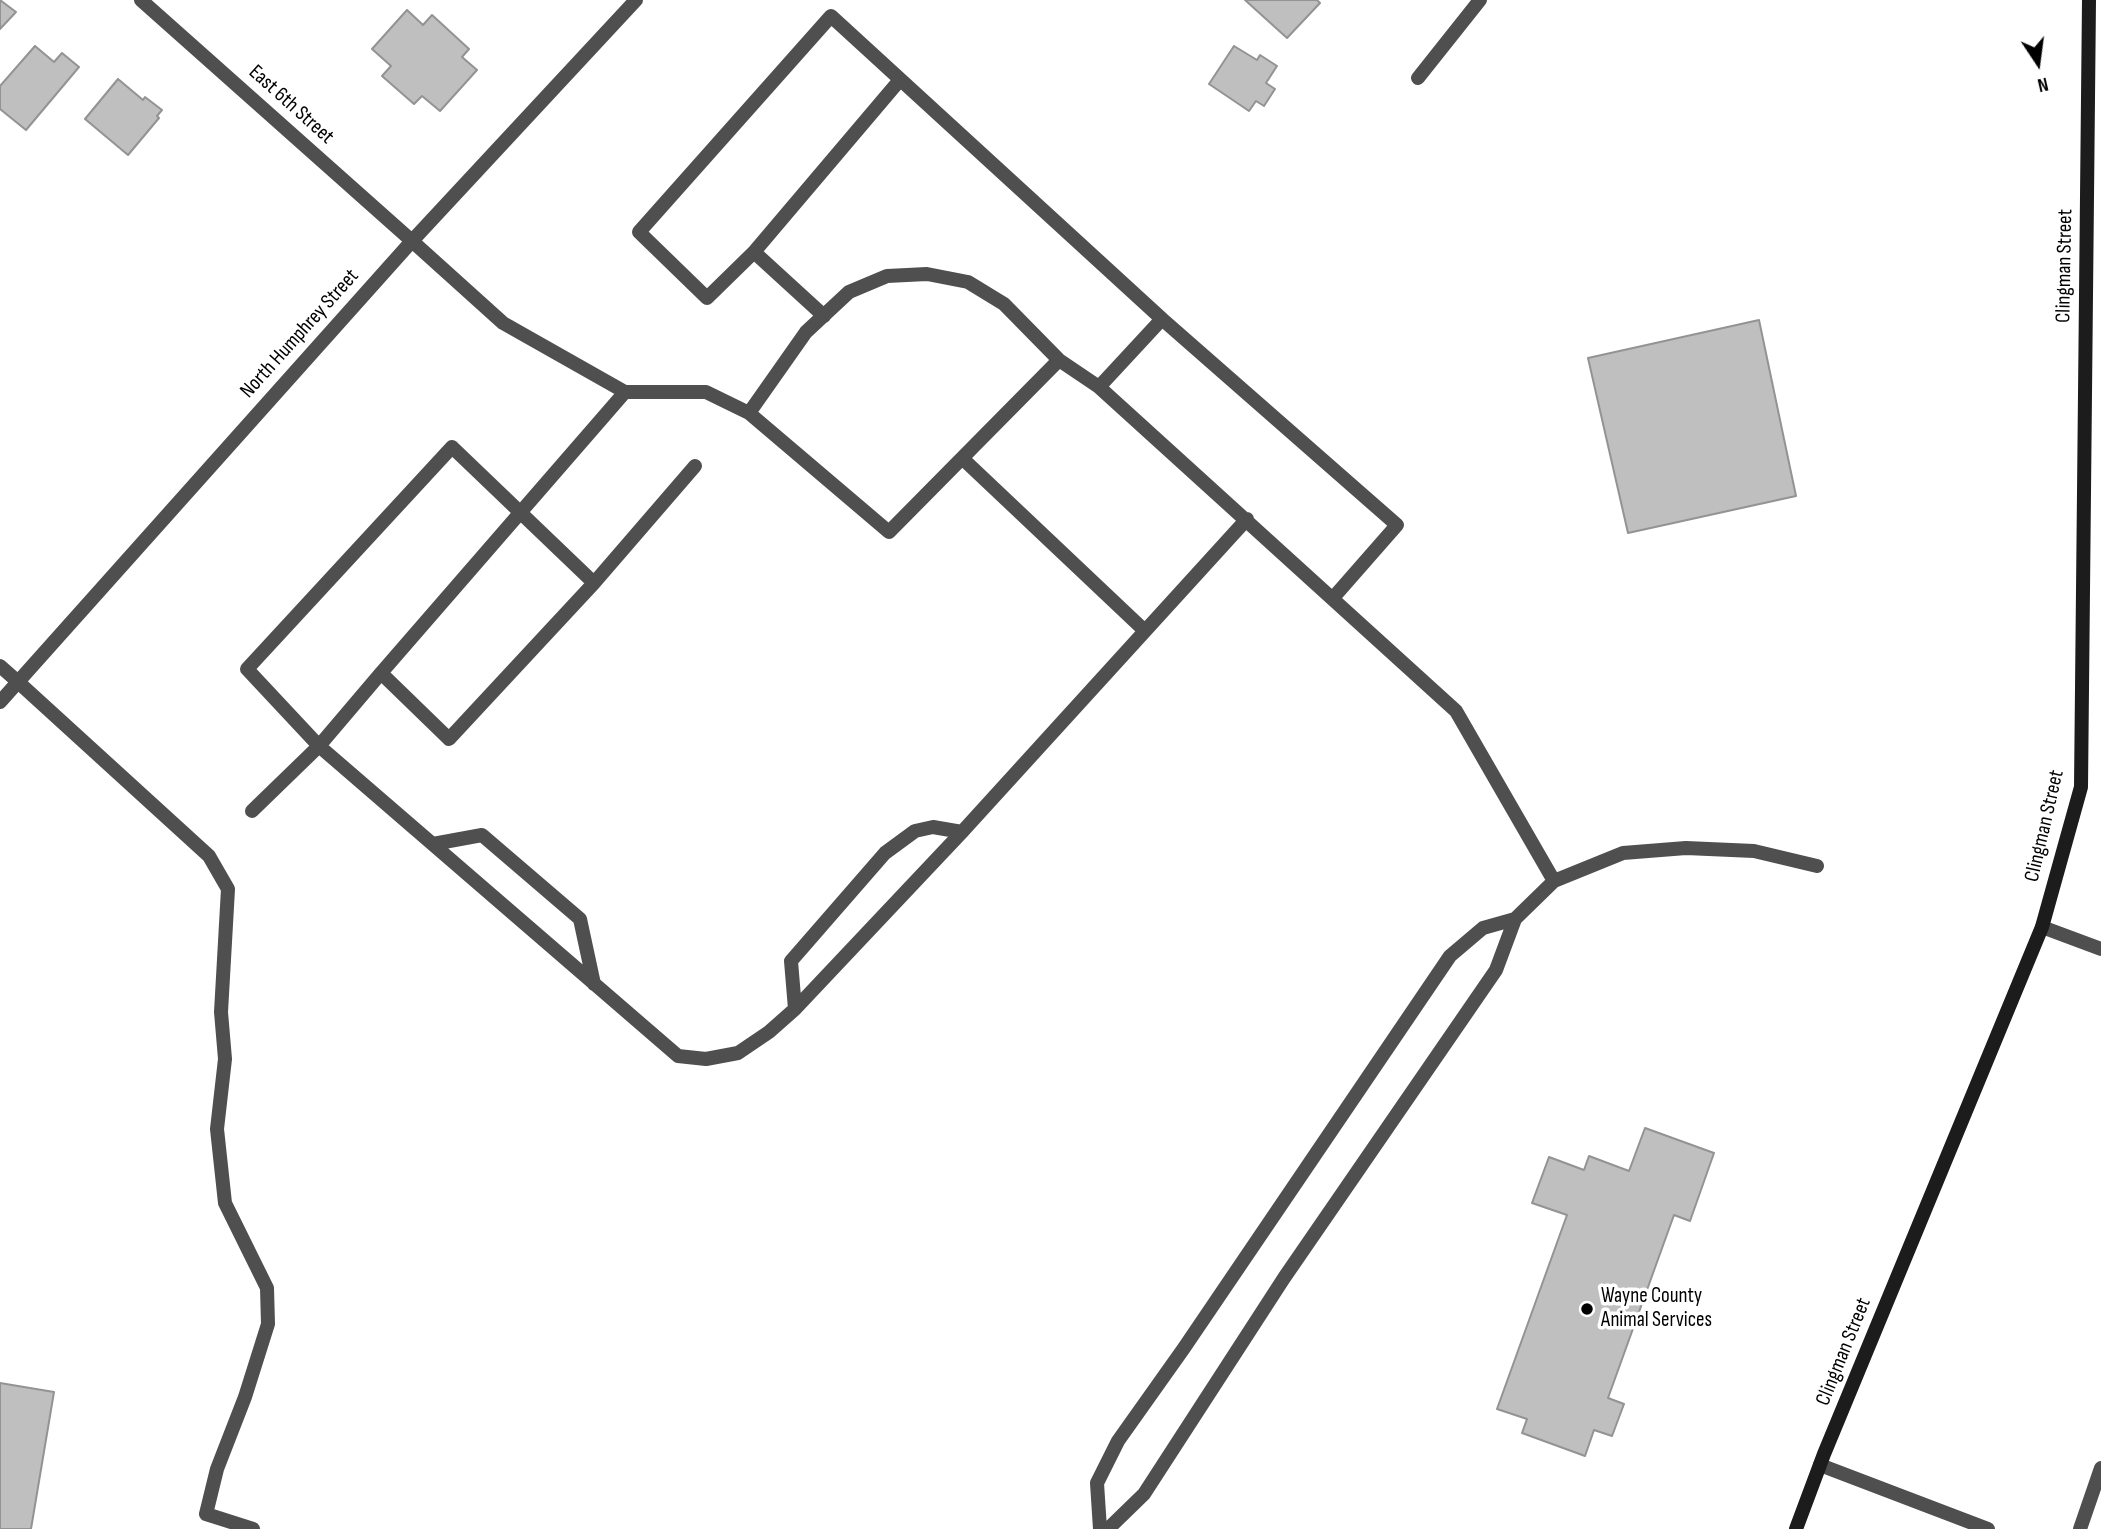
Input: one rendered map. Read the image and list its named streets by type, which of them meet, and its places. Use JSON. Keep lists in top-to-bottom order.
{
  "streets": {
    "street": ["East 6th Street", "Clingman Street", "North Humphrey Street"]
  },
  "crossings": [
    ["East 6th Street", "North Humphrey Street"]
  ],
  "places": ["Wayne County Animal Services"],
  "north": "bottom"
}
